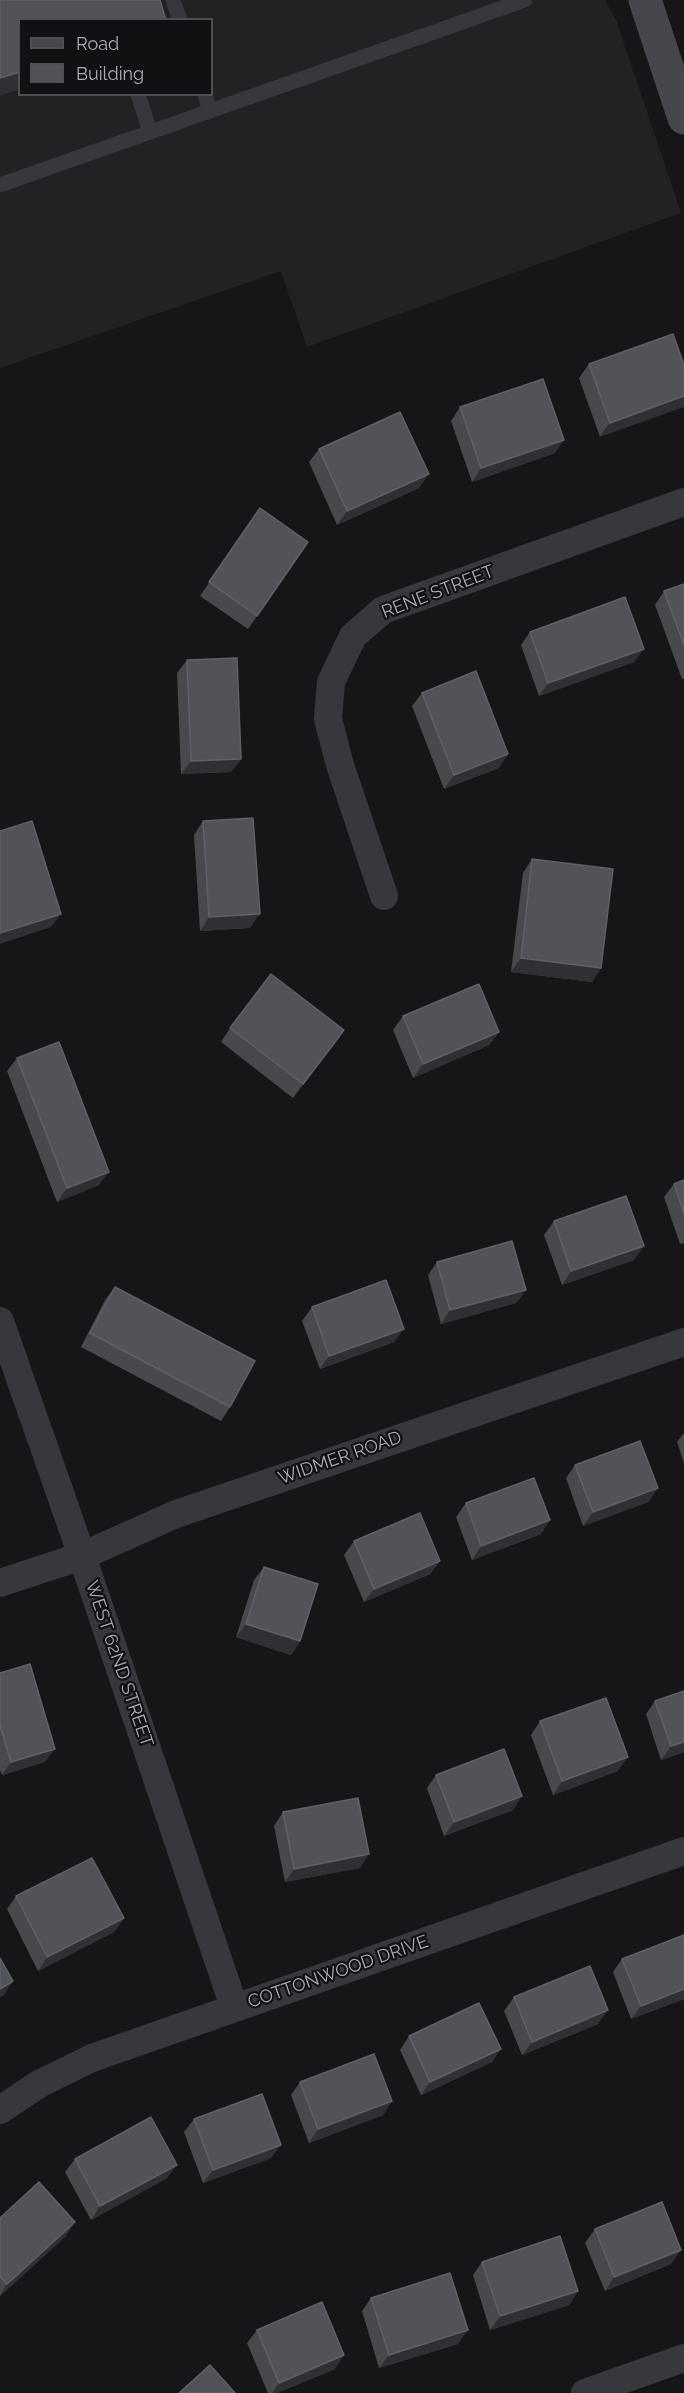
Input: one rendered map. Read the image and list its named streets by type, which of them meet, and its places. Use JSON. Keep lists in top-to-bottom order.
{
  "streets": {
    "street": [
      "RENE STREET",
      "WIDMER ROAD",
      "WEST 62ND STREET",
      "COTTONWOOD DRIVE"
    ]
  },
  "crossings": [
    ["WIDMER ROAD", "WEST 62ND STREET"],
    ["WEST 62ND STREET", "COTTONWOOD DRIVE"]
  ],
  "legend": ["Road", "Building"]
}
